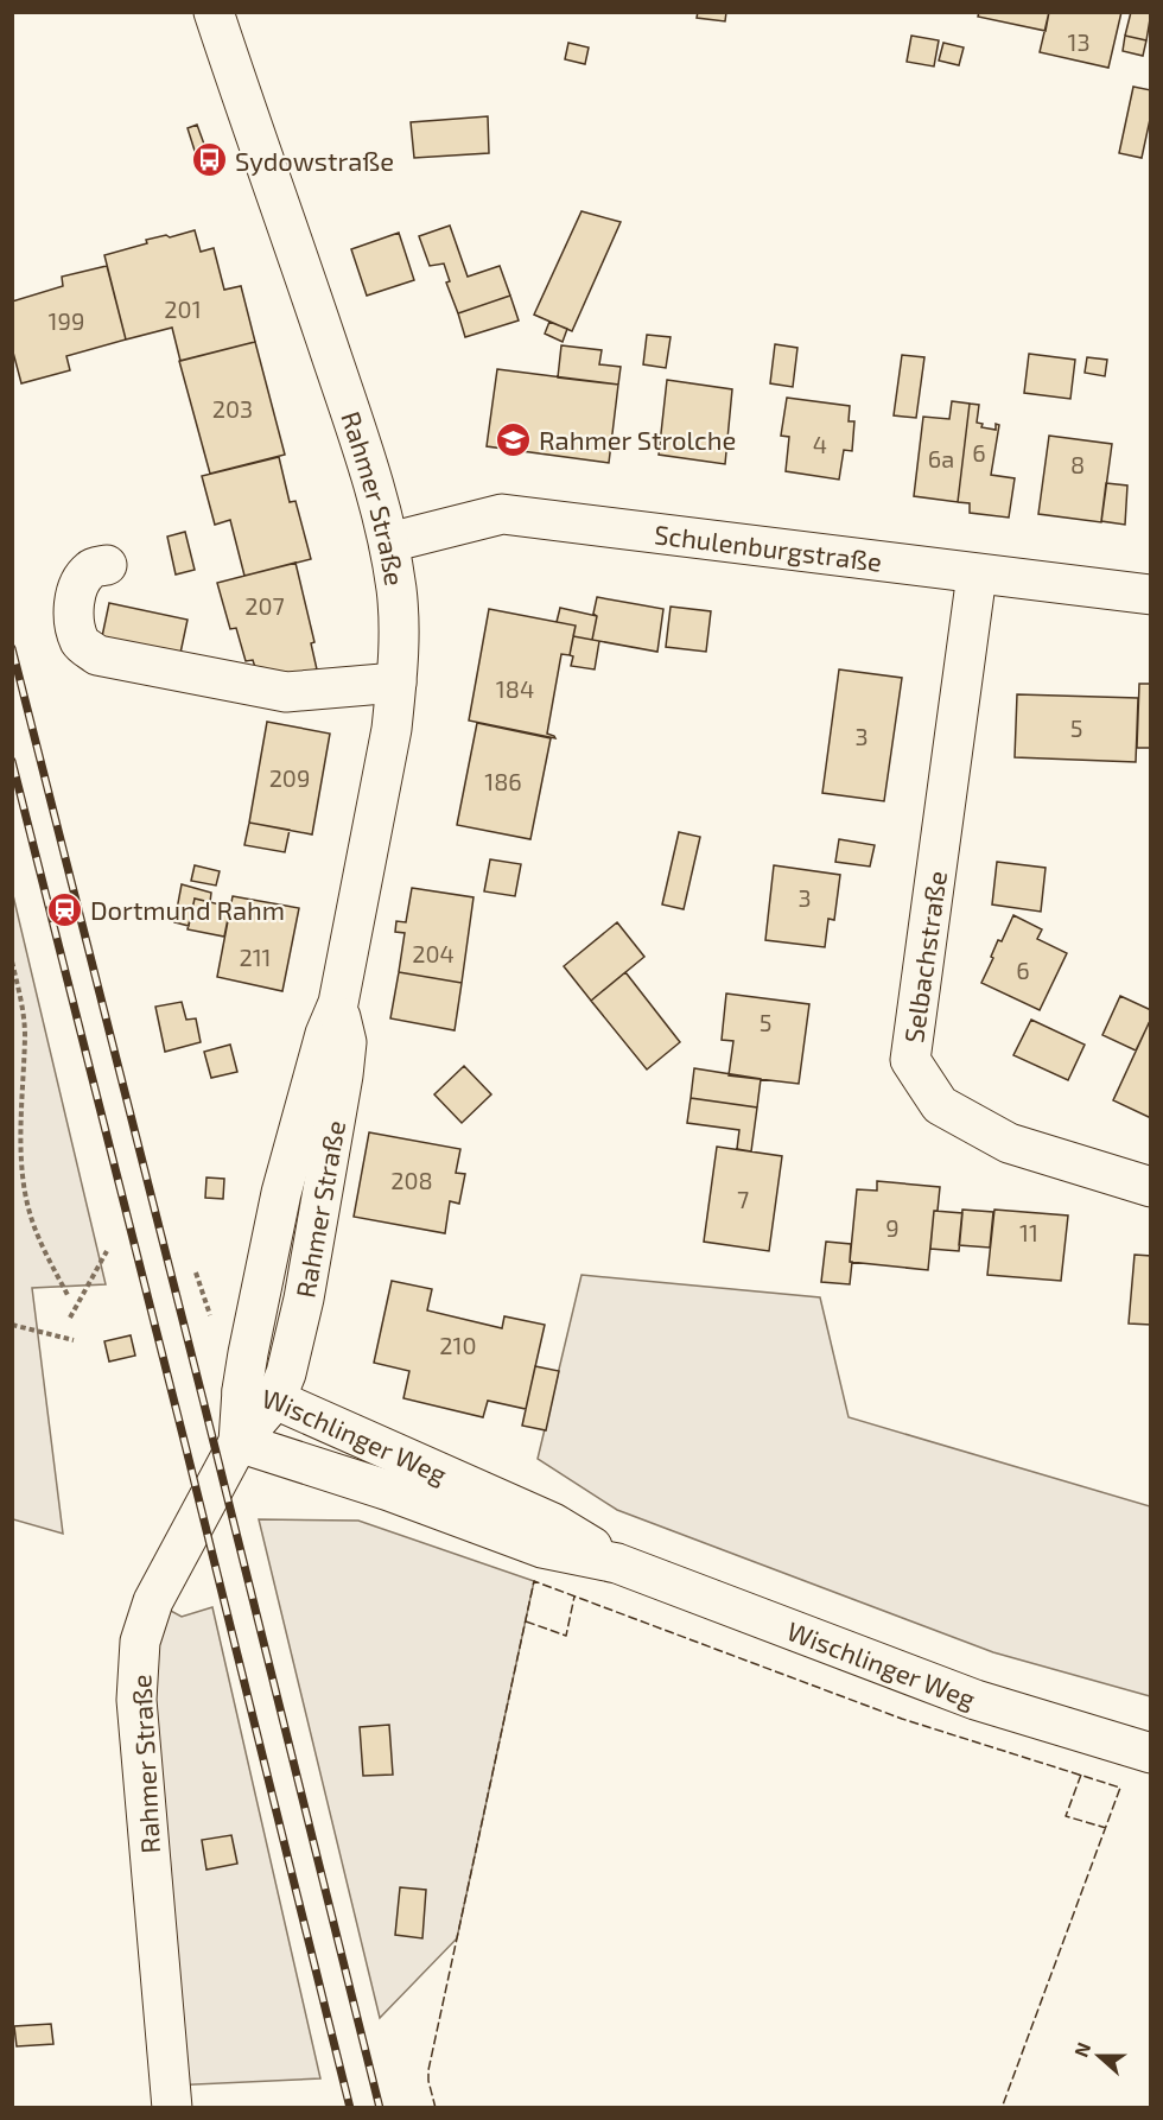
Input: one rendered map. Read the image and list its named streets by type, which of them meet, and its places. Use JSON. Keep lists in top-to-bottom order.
{
  "streets": {
    "street": [
      "Rahmer Straße",
      "Schulenburgstraße",
      "Selbachstraße",
      "Wischlinger Weg"
    ]
  },
  "crossings": [
    ["Rahmer Straße", "Schulenburgstraße"],
    ["Rahmer Straße", "Wischlinger Weg"],
    ["Schulenburgstraße", "Selbachstraße"]
  ],
  "places": {
    "bus stop": ["Sydowstraße"],
    "school or university": ["Rahmer Strolche"],
    "station": ["Dortmund Rahm"]
  },
  "house_numbers": [
    "13",
    "201",
    "199",
    "203",
    "4",
    "6",
    "6a",
    "8",
    "207",
    "184",
    "5",
    "3",
    "209",
    "186",
    "3",
    "204",
    "211",
    "6",
    "5",
    "208",
    "7",
    "9",
    "11",
    "210"
  ],
  "north": "left"
}
